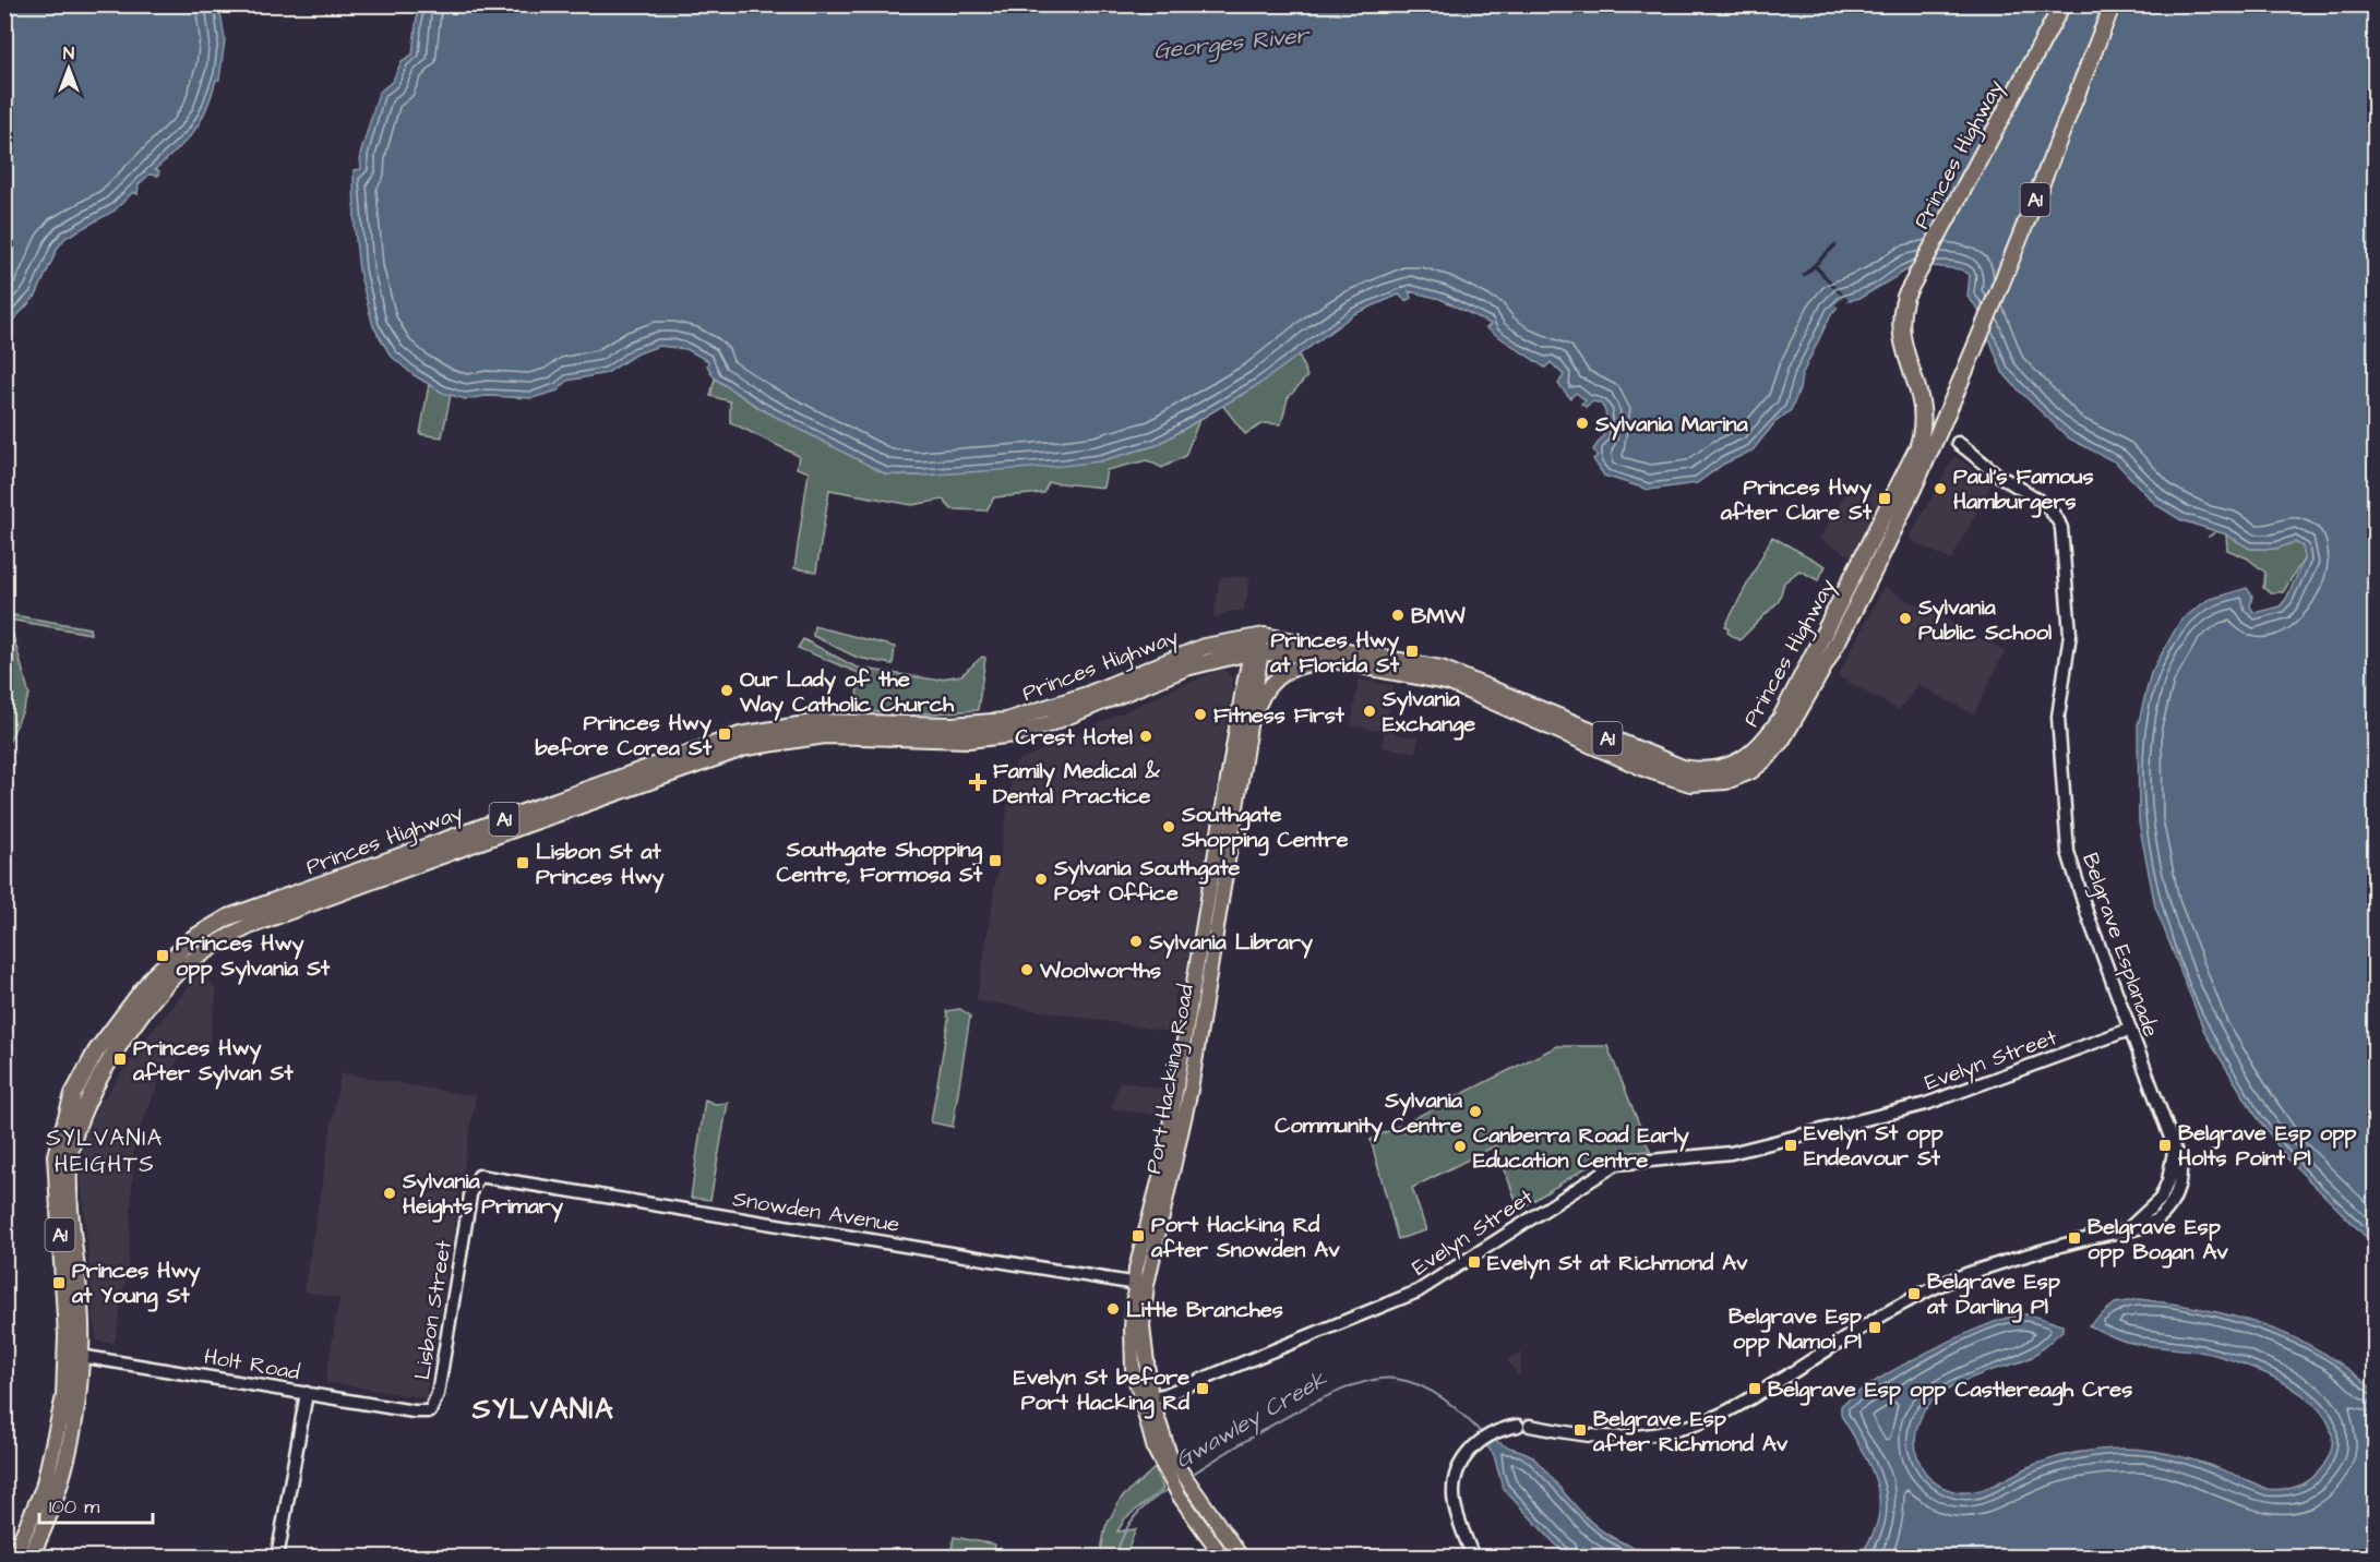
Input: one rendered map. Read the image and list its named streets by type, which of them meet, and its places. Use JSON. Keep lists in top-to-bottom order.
{
  "streets": {
    "highway": ["Princes Highway", "A1"],
    "main road": ["Port Hacking Road"],
    "street": [
      "Belgrave Esplanade",
      "Evelyn Street",
      "Snowden Avenue",
      "Lisbon Street",
      "Holt Road"
    ]
  },
  "crossings": [
    ["Princes Highway", "Port Hacking Road"],
    ["Princes Highway", "Holt Road"],
    ["Belgrave Esplanade", "Evelyn Street"],
    ["Evelyn Street", "Port Hacking Road"],
    ["Port Hacking Road", "Snowden Avenue"],
    ["Snowden Avenue", "Lisbon Street"],
    ["Lisbon Street", "Holt Road"]
  ],
  "districts": ["SYLVANIA HEIGHTS", "SYLVANIA"],
  "water": ["Georges River", "Gwawley Creek"],
  "places": {
    "other": [
      "Sylvania Marina",
      "Paul's Famous Hamburgers",
      "BMW",
      "Sylvania Public School",
      "Our Lady of the Way Catholic Church",
      "Sylvania Exchange",
      "Fitness First",
      "Crest Hotel",
      "Southgate Shopping Centre",
      "Sylvania Southgate Post Office",
      "Sylvania Library",
      "Woolworths",
      "Sylvania Community Centre",
      "Canberra Road Early Education Centre",
      "Sylvania Heights Primary",
      "Little Branches"
    ],
    "transit": [
      "Princes Hwy after Clare St",
      "Princes Hwy at Florida St",
      "Princes Hwy before Corea St",
      "Southgate Shopping Centre, Formosa St",
      "Lisbon St at Princes Hwy",
      "Princes Hwy opp Sylvania St",
      "Princes Hwy after Sylvan St",
      "Evelyn St opp Endeavour St",
      "Belgrave Esp opp Holts Point Pl",
      "Port Hacking Rd after Snowden Av",
      "Belgrave Esp opp Bogan Av",
      "Evelyn St at Richmond Av",
      "Princes Hwy at Young St",
      "Belgrave Esp at Darling Pl",
      "Belgrave Esp opp Namoi Pl",
      "Evelyn St before Port Hacking Rd",
      "Belgrave Esp opp Castlereagh Cres",
      "Belgrave Esp after Richmond Av"
    ],
    "health": ["Family Medical & Dental Practice"]
  },
  "scale_bar": "100 m",
  "north": "top"
}
